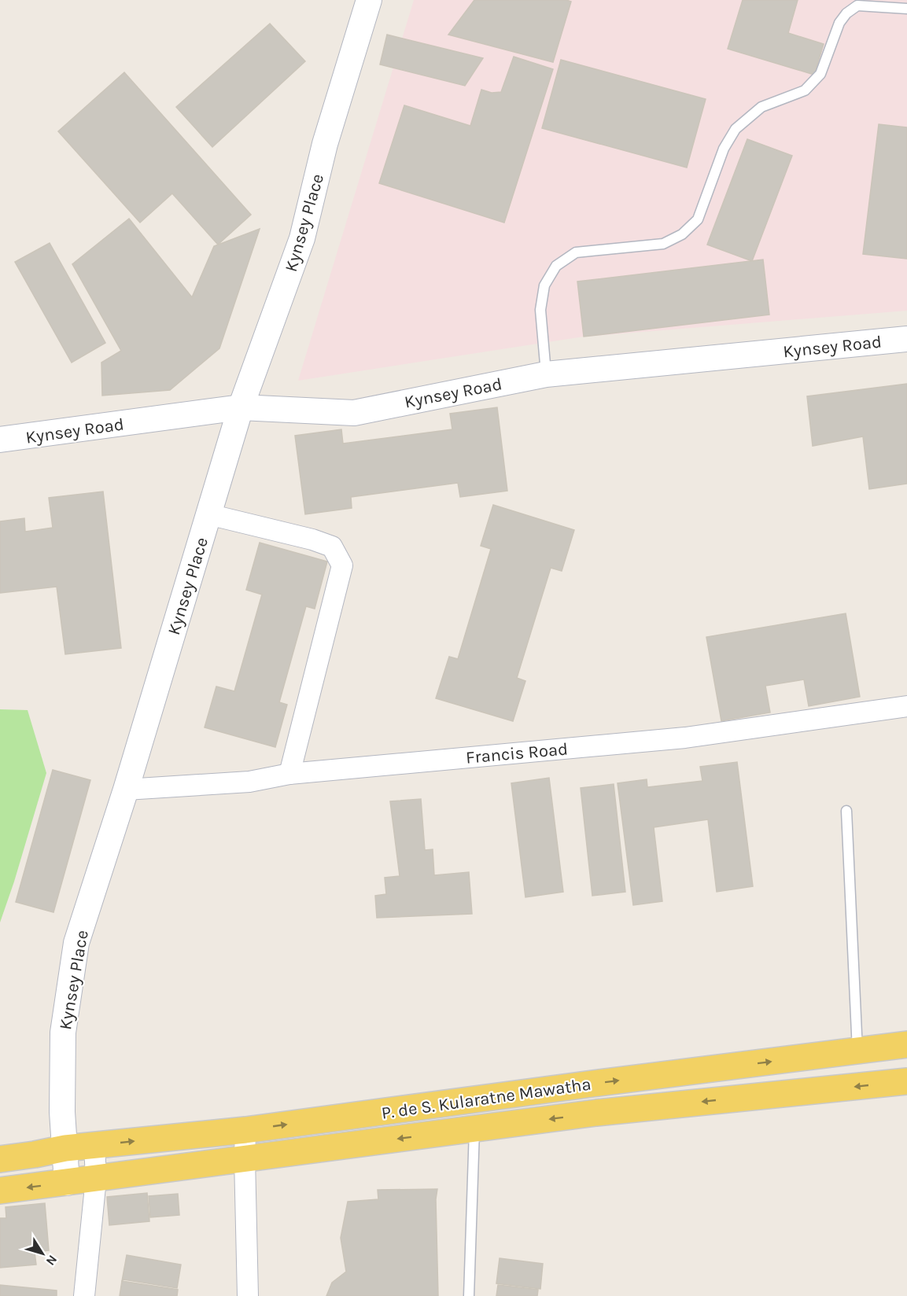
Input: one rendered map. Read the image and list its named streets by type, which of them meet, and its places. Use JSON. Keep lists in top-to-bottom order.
{
  "streets": {
    "main road": ["P. de S. Kularatne Mawatha"],
    "street": ["Kynsey Place", "Kynsey Road", "Francis Road"]
  },
  "crossings": [
    ["Kynsey Place", "Kynsey Road"],
    ["Kynsey Place", "Francis Road"],
    ["Kynsey Place", "P. de S. Kularatne Mawatha"]
  ],
  "north": "bottom right"
}
